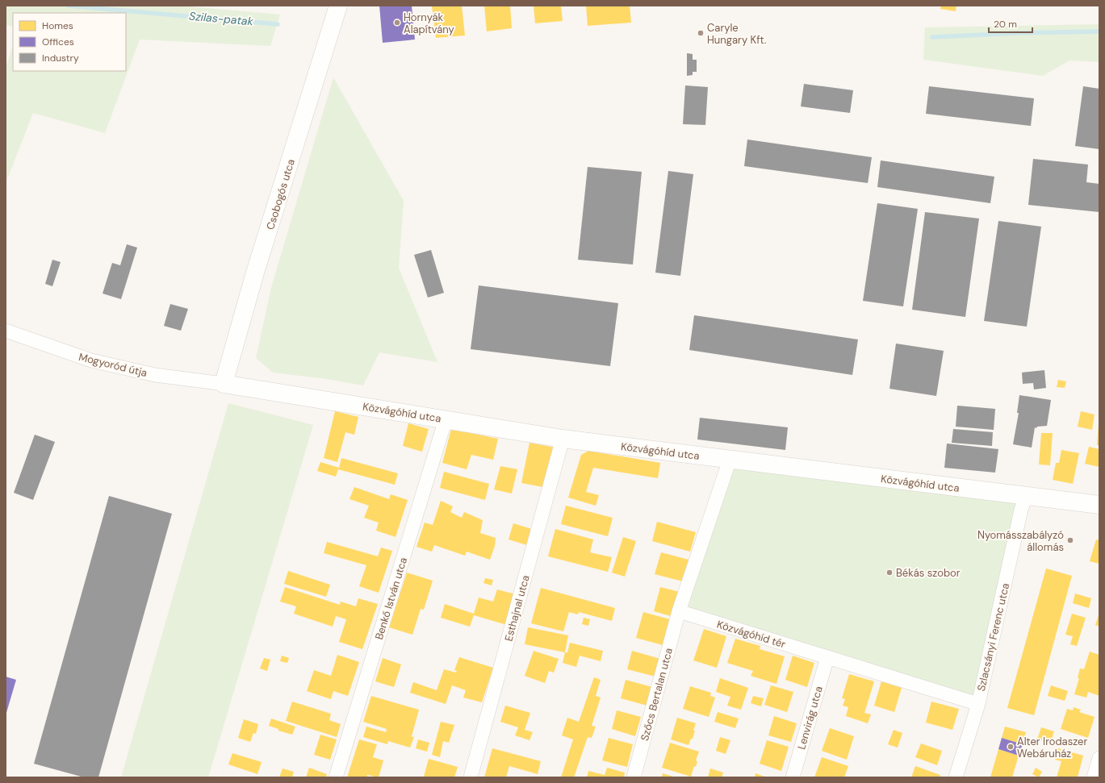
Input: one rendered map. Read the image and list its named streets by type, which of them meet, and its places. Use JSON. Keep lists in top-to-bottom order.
{
  "streets": {
    "street": [
      "Csobogós utca",
      "Mogyoród útja",
      "Közvágóhíd utca",
      "Benkő István utca",
      "Esthajnal utca",
      "Közvágóhíd tér",
      "Szlacsányi Ferenc utca",
      "Szőcs Bertalan utca",
      "Lenvirág utca"
    ]
  },
  "crossings": [
    ["Csobogós utca", "Mogyoród útja"],
    ["Csobogós utca", "Közvágóhíd utca"],
    ["Mogyoród útja", "Közvágóhíd utca"],
    ["Közvágóhíd utca", "Benkő István utca"],
    ["Közvágóhíd utca", "Esthajnal utca"],
    ["Közvágóhíd utca", "Szlacsányi Ferenc utca"],
    ["Közvágóhíd tér", "Szlacsányi Ferenc utca"],
    ["Közvágóhíd tér", "Szőcs Bertalan utca"],
    ["Közvágóhíd tér", "Lenvirág utca"]
  ],
  "water": ["Szilas-patak"],
  "places": [
    "Hornyák Alapítvány",
    "Caryle Hungary Kft.",
    "Nyomásszabályzó állomás",
    "Békás szobor",
    "Alter Irodaszer Webáruház"
  ],
  "legend": ["Homes", "Offices", "Industry"],
  "scale_bar": "20 m"
}
